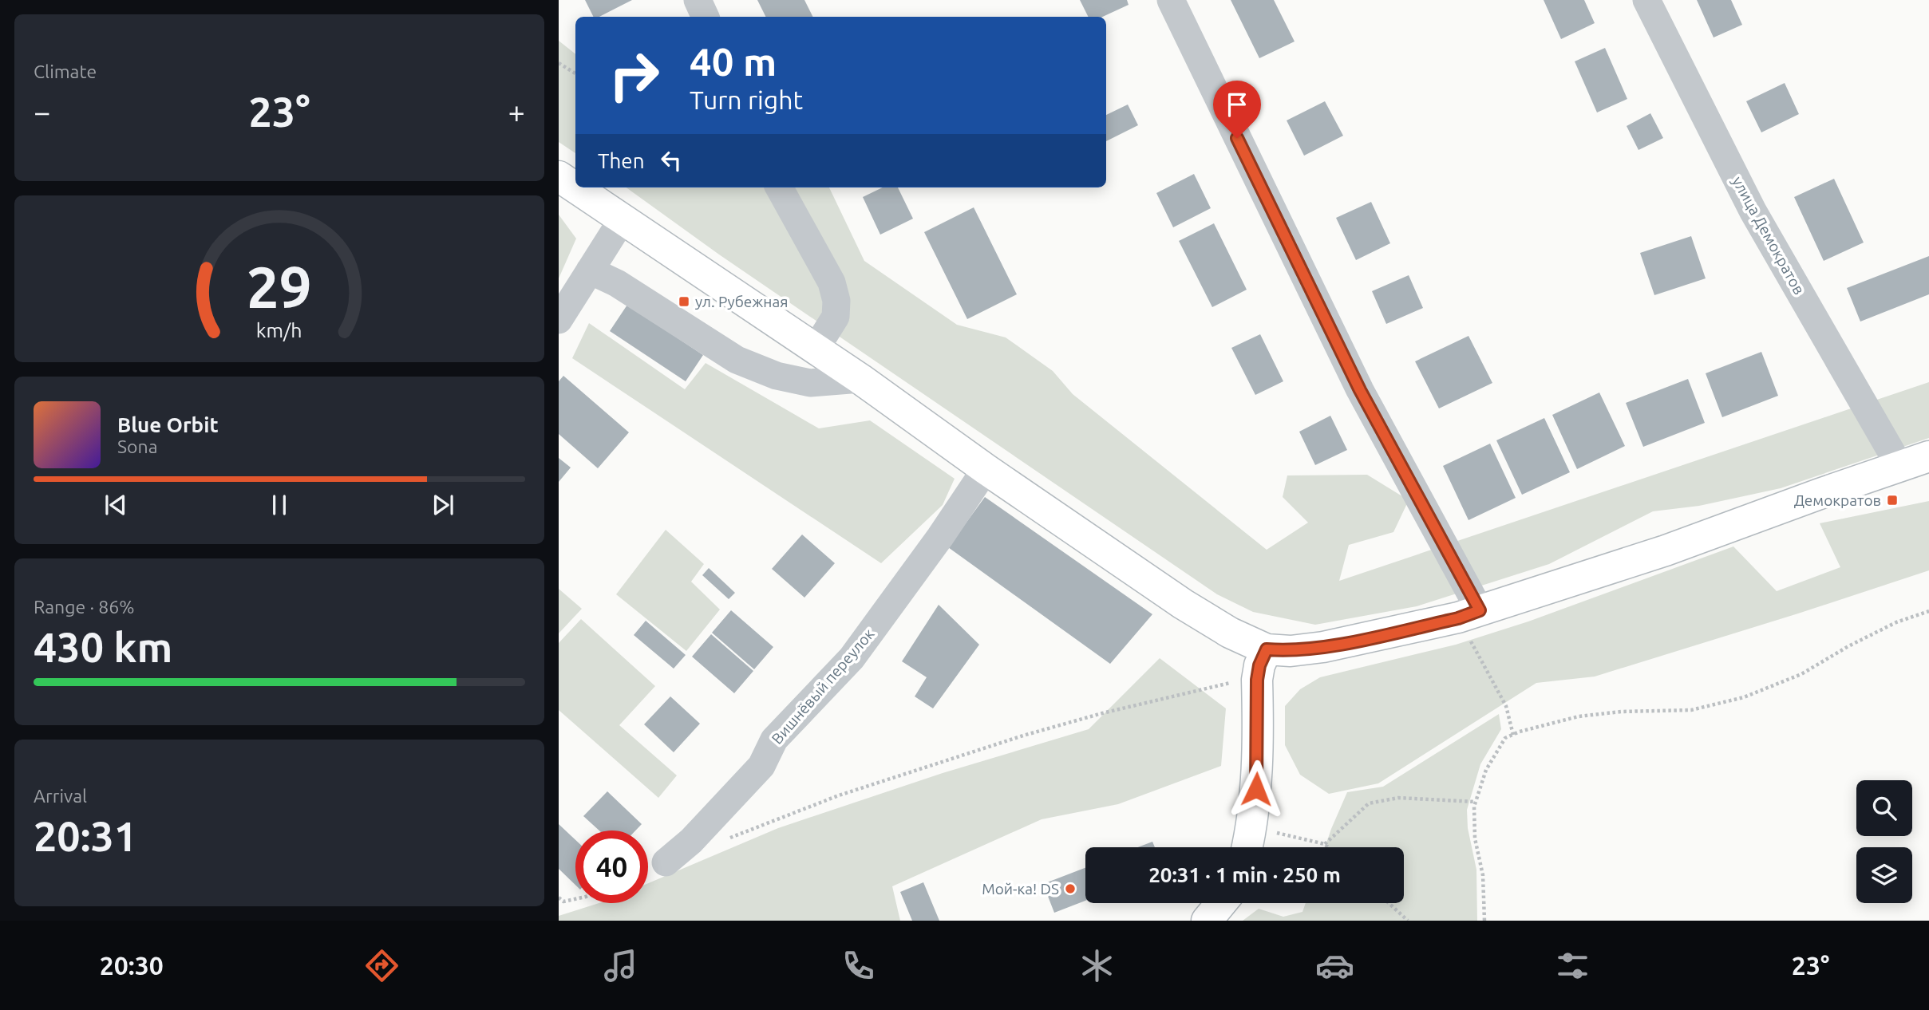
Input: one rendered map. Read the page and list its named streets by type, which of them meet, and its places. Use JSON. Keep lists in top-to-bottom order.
{
  "streets": {
    "street": ["улица Демократов", "Вишнёвый переулок"]
  },
  "places": {
    "transit": ["ул. Рубежная", "Демократов"],
    "other": ["Мой-ка! DS"]
  },
  "page": {
    "tile": [
      "Climate",
      ["Range · 86%", "430 km"],
      ["Arrival", "20:31"]
    ],
    "turn": ["40 m", "Turn right"],
    "heat": ["−", "23°", "+"],
    "then": "Then",
    "song": ["Blue Orbit", "Sona"],
    "limit": "40",
    "trip": "20:31 · 1 min · 250 m",
    "tabs": ["20:30", "23°"],
    "gauge": ["29", "km/h"]
  }
}
